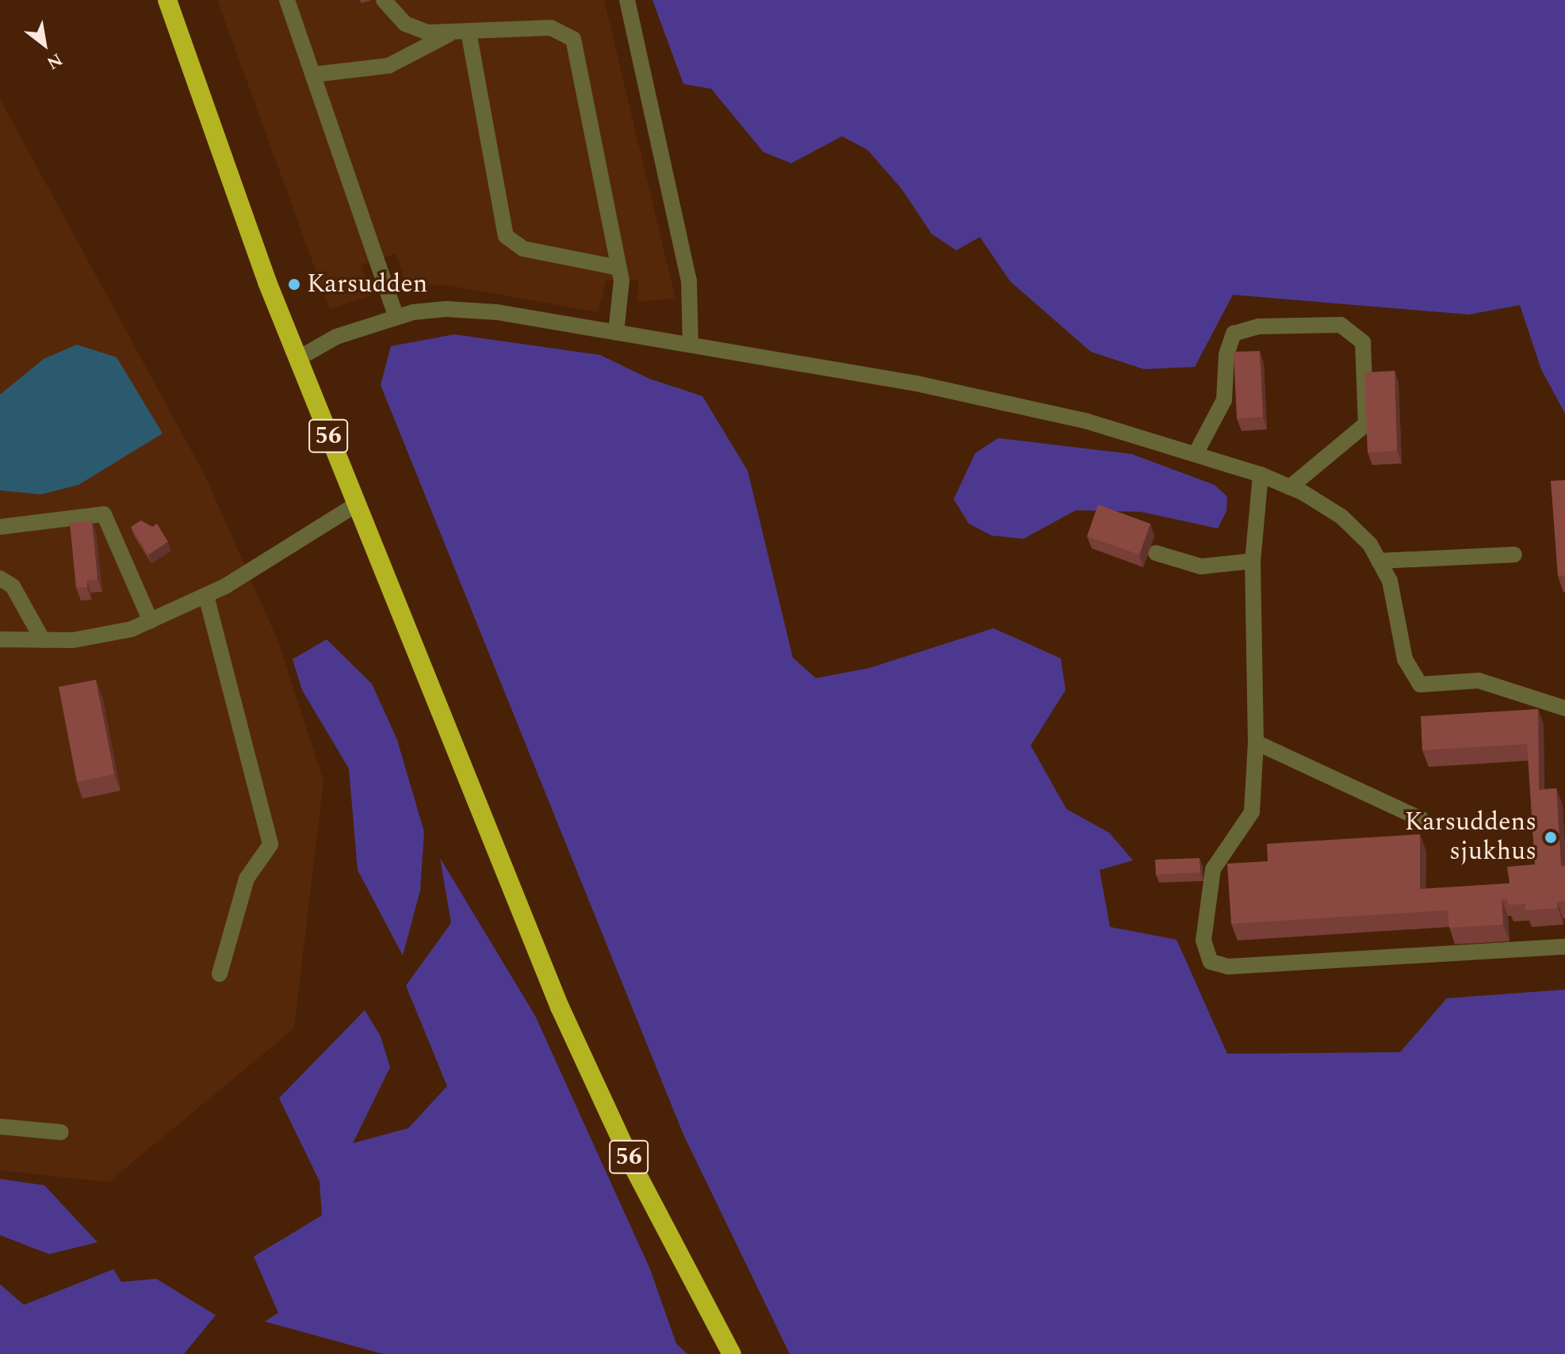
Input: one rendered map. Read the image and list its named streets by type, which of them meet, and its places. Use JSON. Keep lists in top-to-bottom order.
{
  "streets": {
    "highway": ["56"]
  },
  "places": ["Karsudden", "Karsuddens sjukhus"],
  "north": "bottom right"
}
